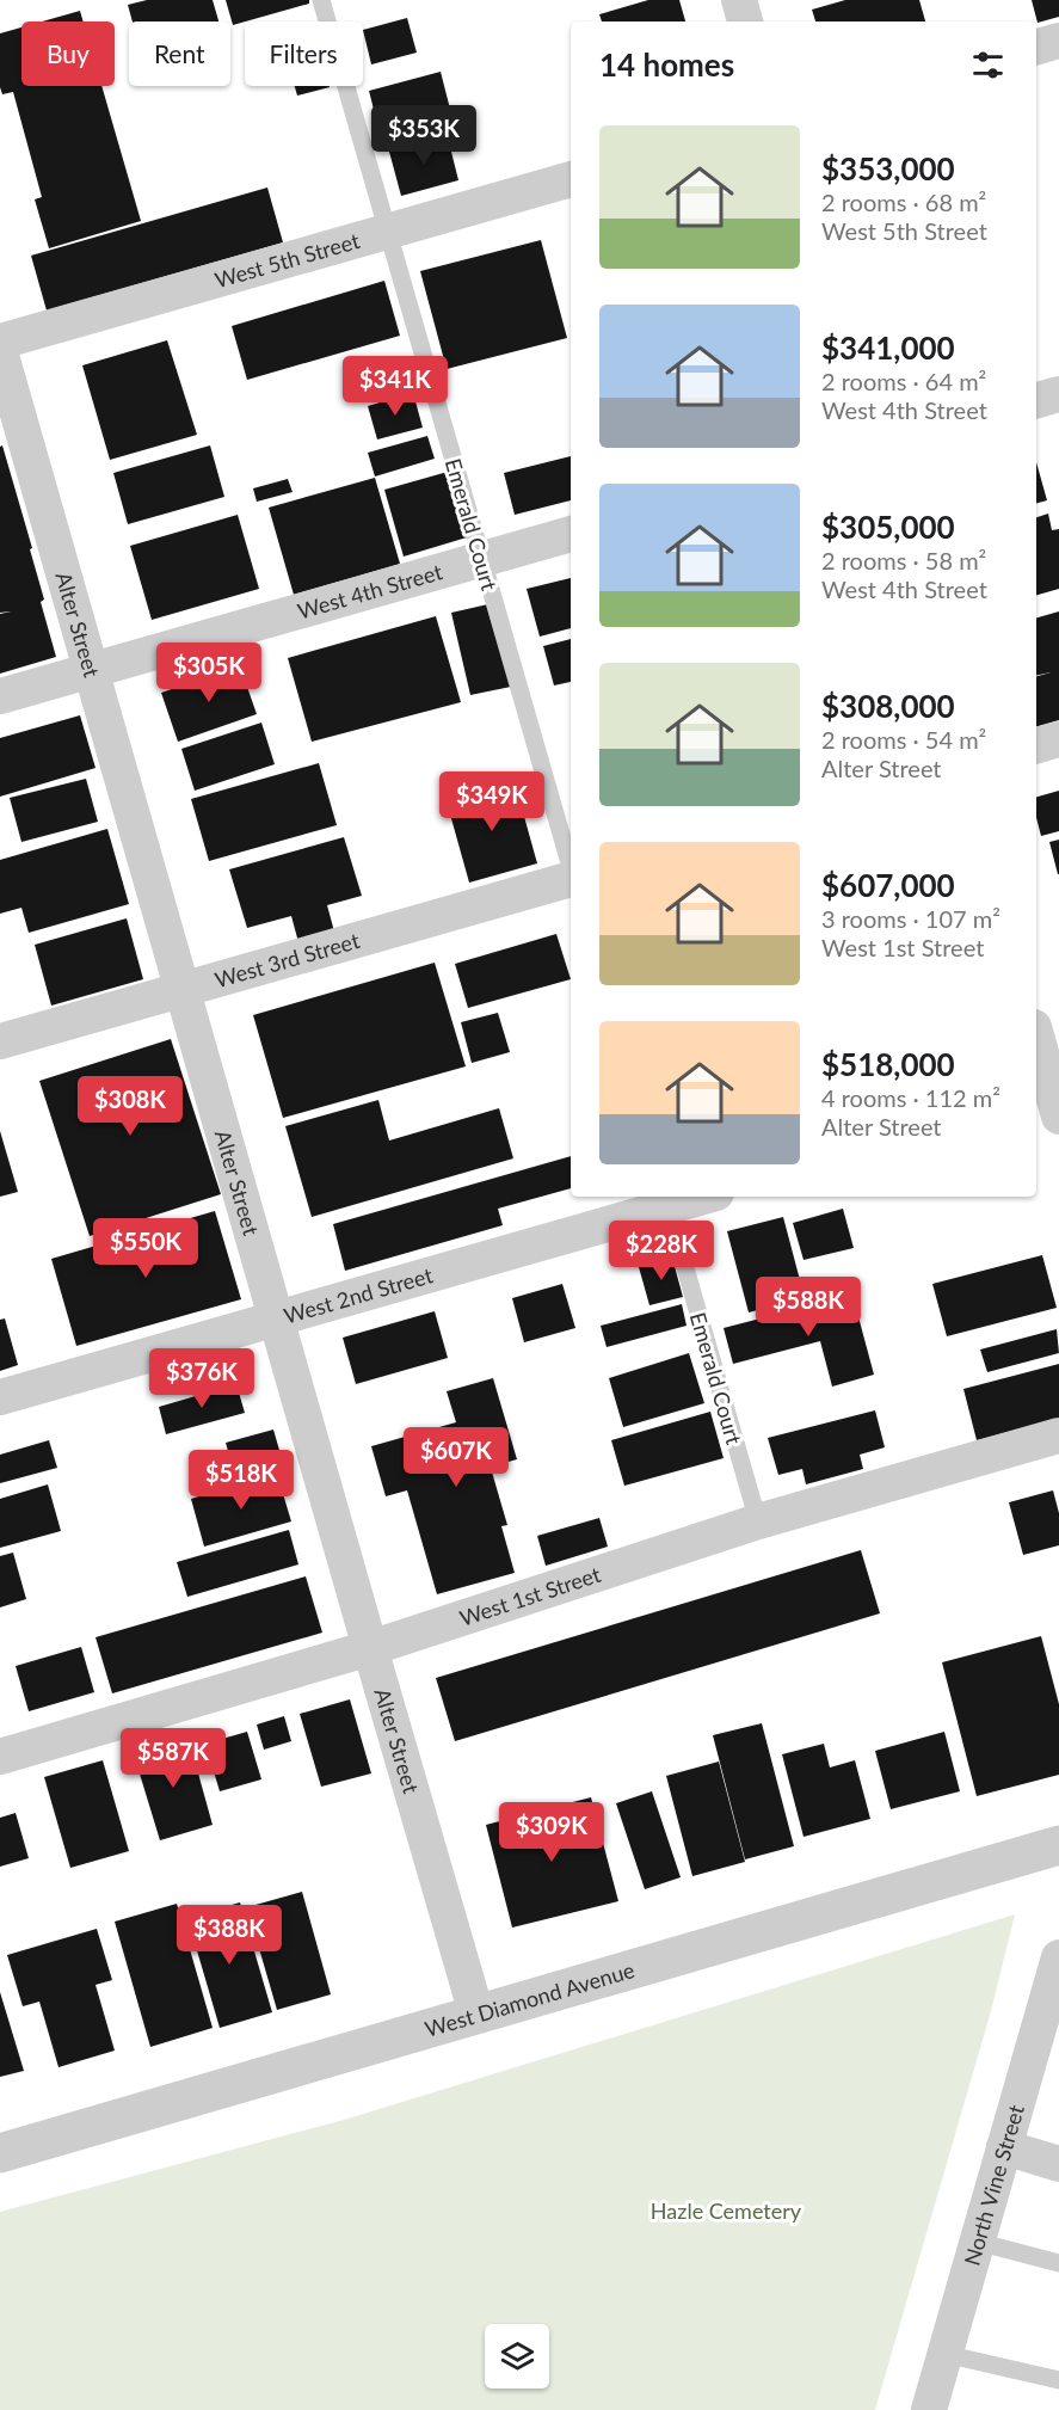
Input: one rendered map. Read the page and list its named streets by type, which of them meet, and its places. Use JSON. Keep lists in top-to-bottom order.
{
  "streets": {
    "street": [
      "West 5th Street",
      "West 4th Street",
      "Alter Street",
      "West 3rd Street",
      "West 2nd Street",
      "West 1st Street",
      "West Diamond Avenue",
      "North Vine Street"
    ],
    "lane": ["Emerald Court"]
  },
  "crossings": [
    ["West 5th Street", "Emerald Court"],
    ["Emerald Court", "West 4th Street"],
    ["Emerald Court", "West 2nd Street"],
    ["Emerald Court", "West 1st Street"],
    ["West 4th Street", "Alter Street"],
    ["Alter Street", "West 3rd Street"],
    ["Alter Street", "West 2nd Street"],
    ["Alter Street", "West 1st Street"],
    ["Alter Street", "West Diamond Avenue"]
  ],
  "parks": ["Hazle Cemetery"],
  "page": {
    "chip": ["Buy", "Rent", "Filters"],
    "heading": "14 homes",
    "price": [
      "$353K",
      "$341K",
      "$305K",
      "$349K",
      "$308K",
      "$550K",
      "$228K",
      "$588K",
      "$376K",
      "$607K",
      "$518K",
      "$587K",
      "$309K",
      "$388K"
    ],
    "list": [
      {
        "name": "$353,000",
        "note": "2 rooms · 68 m² · West 5th Street"
      },
      {
        "name": "$341,000",
        "note": "2 rooms · 64 m² · West 4th Street"
      },
      {
        "name": "$305,000",
        "note": "2 rooms · 58 m² · West 4th Street"
      },
      {
        "name": "$308,000",
        "note": "2 rooms · 54 m² · Alter Street"
      },
      {
        "name": "$607,000",
        "note": "3 rooms · 107 m² · West 1st Street"
      },
      {
        "name": "$518,000",
        "note": "4 rooms · 112 m² · Alter Street"
      }
    ]
  }
}
